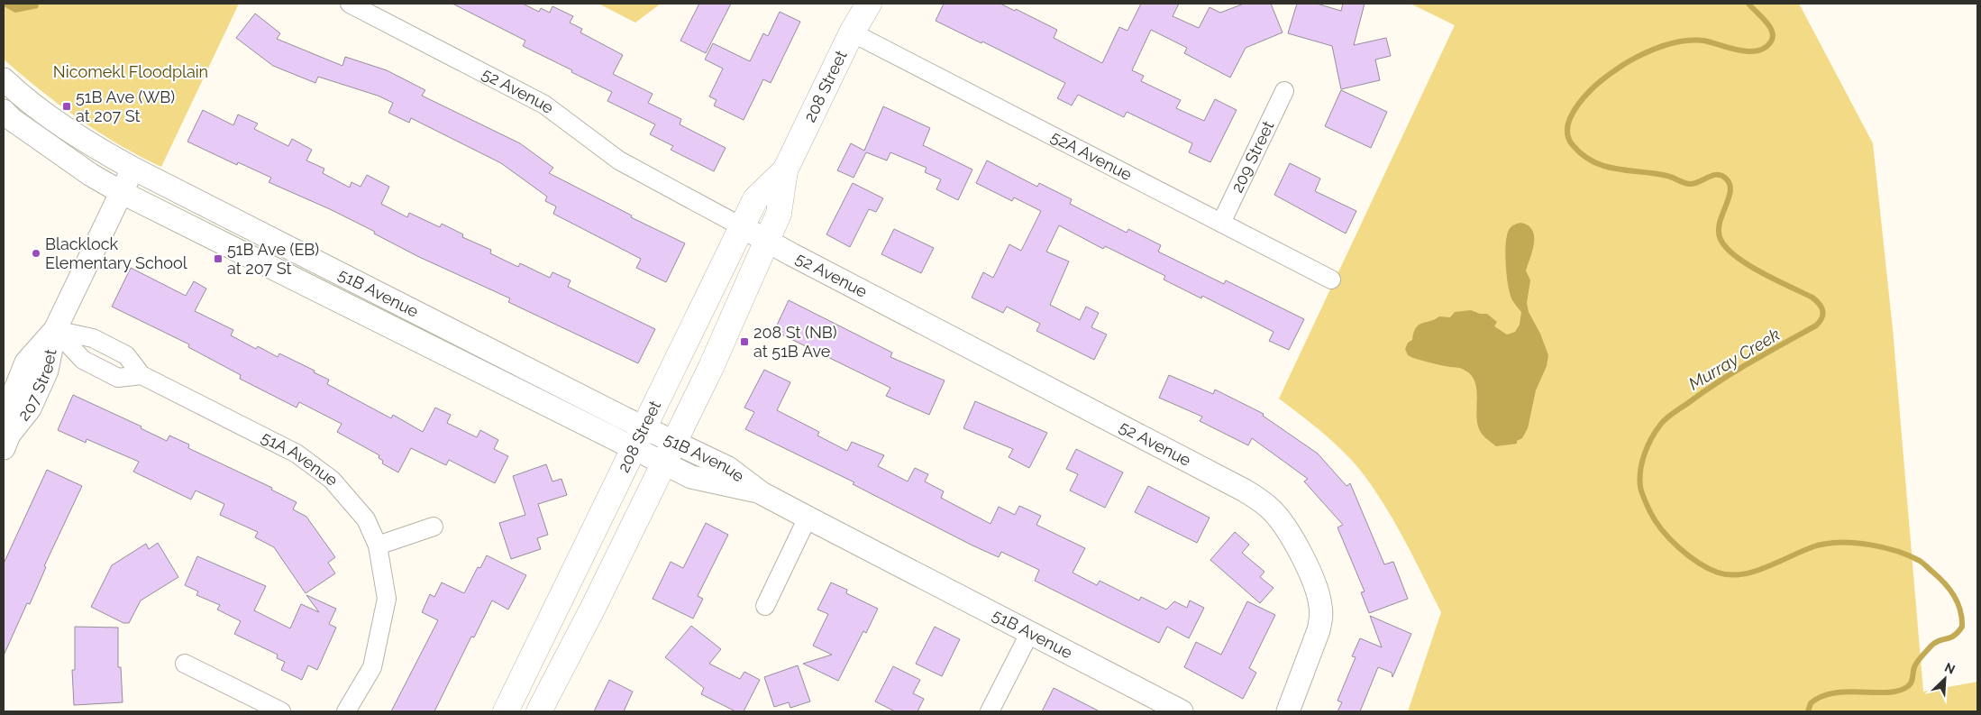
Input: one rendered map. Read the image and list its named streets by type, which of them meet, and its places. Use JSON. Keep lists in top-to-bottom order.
{
  "streets": {
    "main road": ["208 Street"],
    "street": [
      "52 Avenue",
      "52A Avenue",
      "209 Street",
      "51B Avenue",
      "207 Street",
      "51A Avenue"
    ]
  },
  "crossings": [
    ["208 Street", "52 Avenue"],
    ["208 Street", "52A Avenue"],
    ["208 Street", "51B Avenue"],
    ["52A Avenue", "209 Street"],
    ["51B Avenue", "207 Street"],
    ["207 Street", "51A Avenue"]
  ],
  "water": ["Murray Creek"],
  "parks": ["Nicomekl Floodplain"],
  "places": {
    "transit": ["51B Ave (WB) at 207 St", "51B Ave (EB) at 207 St", "208 St (NB) at 51B Ave"],
    "other": ["Blacklock Elementary School"]
  },
  "north": "top right"
}
